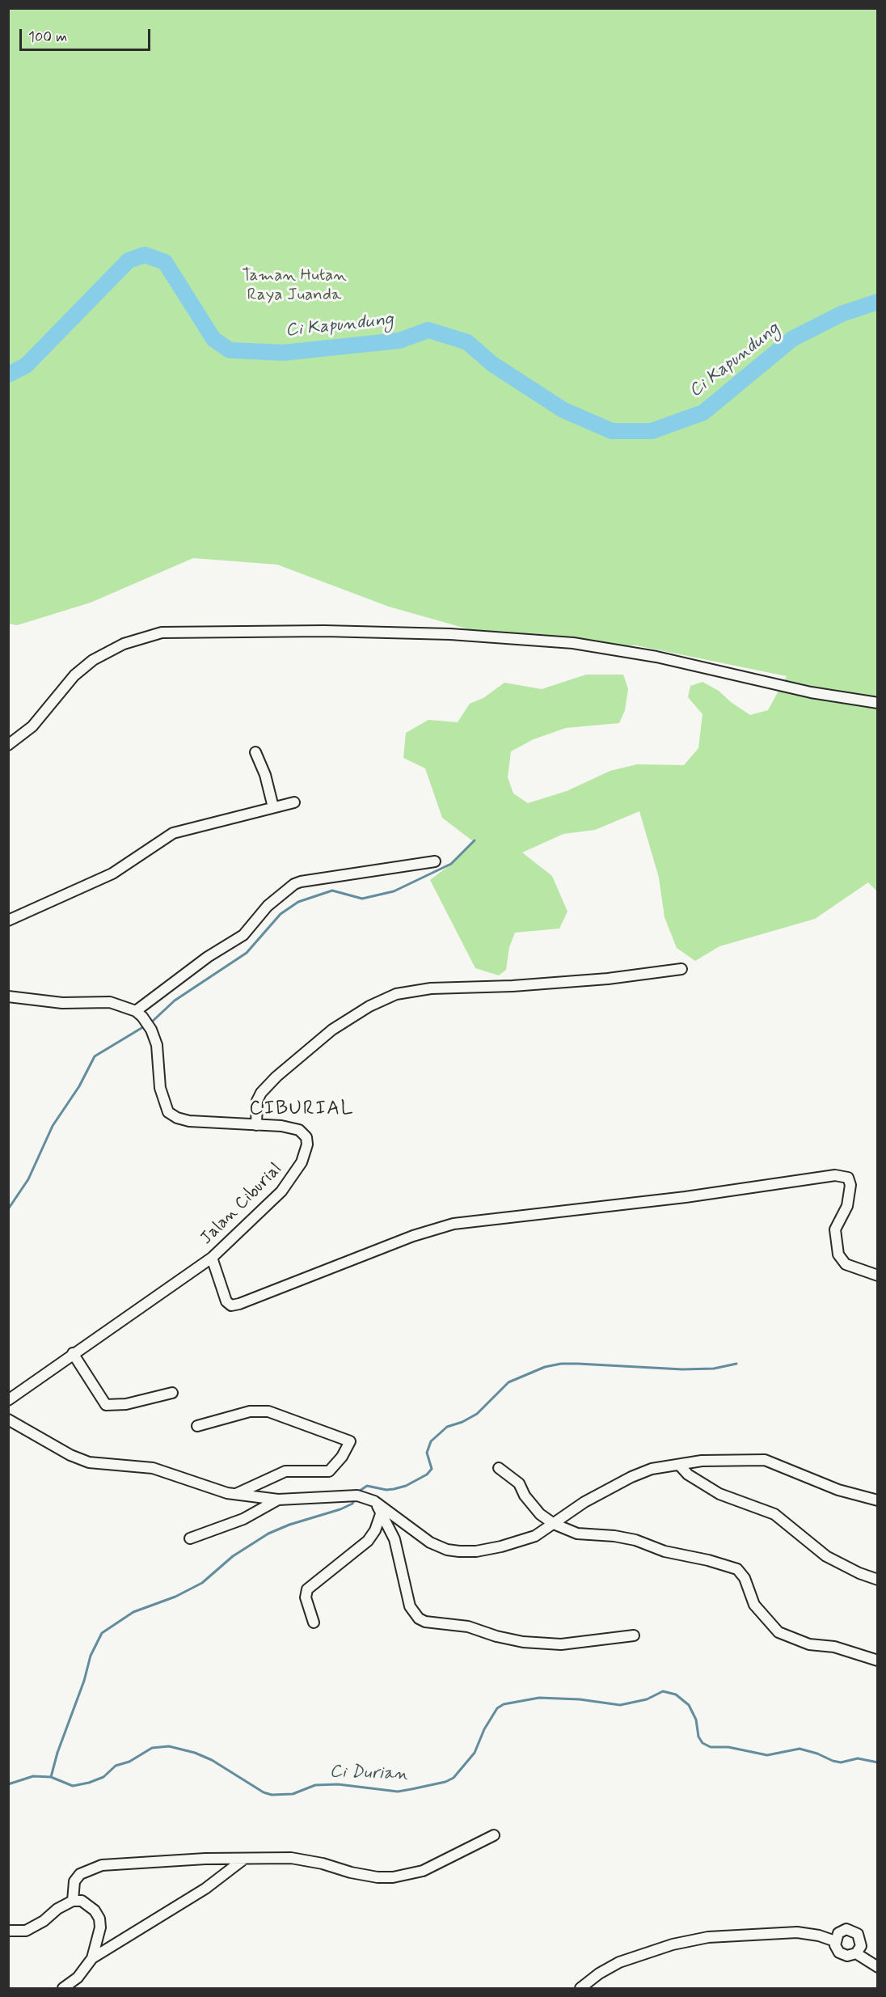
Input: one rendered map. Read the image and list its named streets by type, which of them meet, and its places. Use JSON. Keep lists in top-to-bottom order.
{
  "streets": {
    "street": ["Jalan Ciburial"]
  },
  "districts": ["CIBURIAL"],
  "water": ["Ci Kapundung", "Ci Durian"],
  "parks": ["Taman Hutan Raya Juanda"],
  "scale_bar": "100 m"
}
